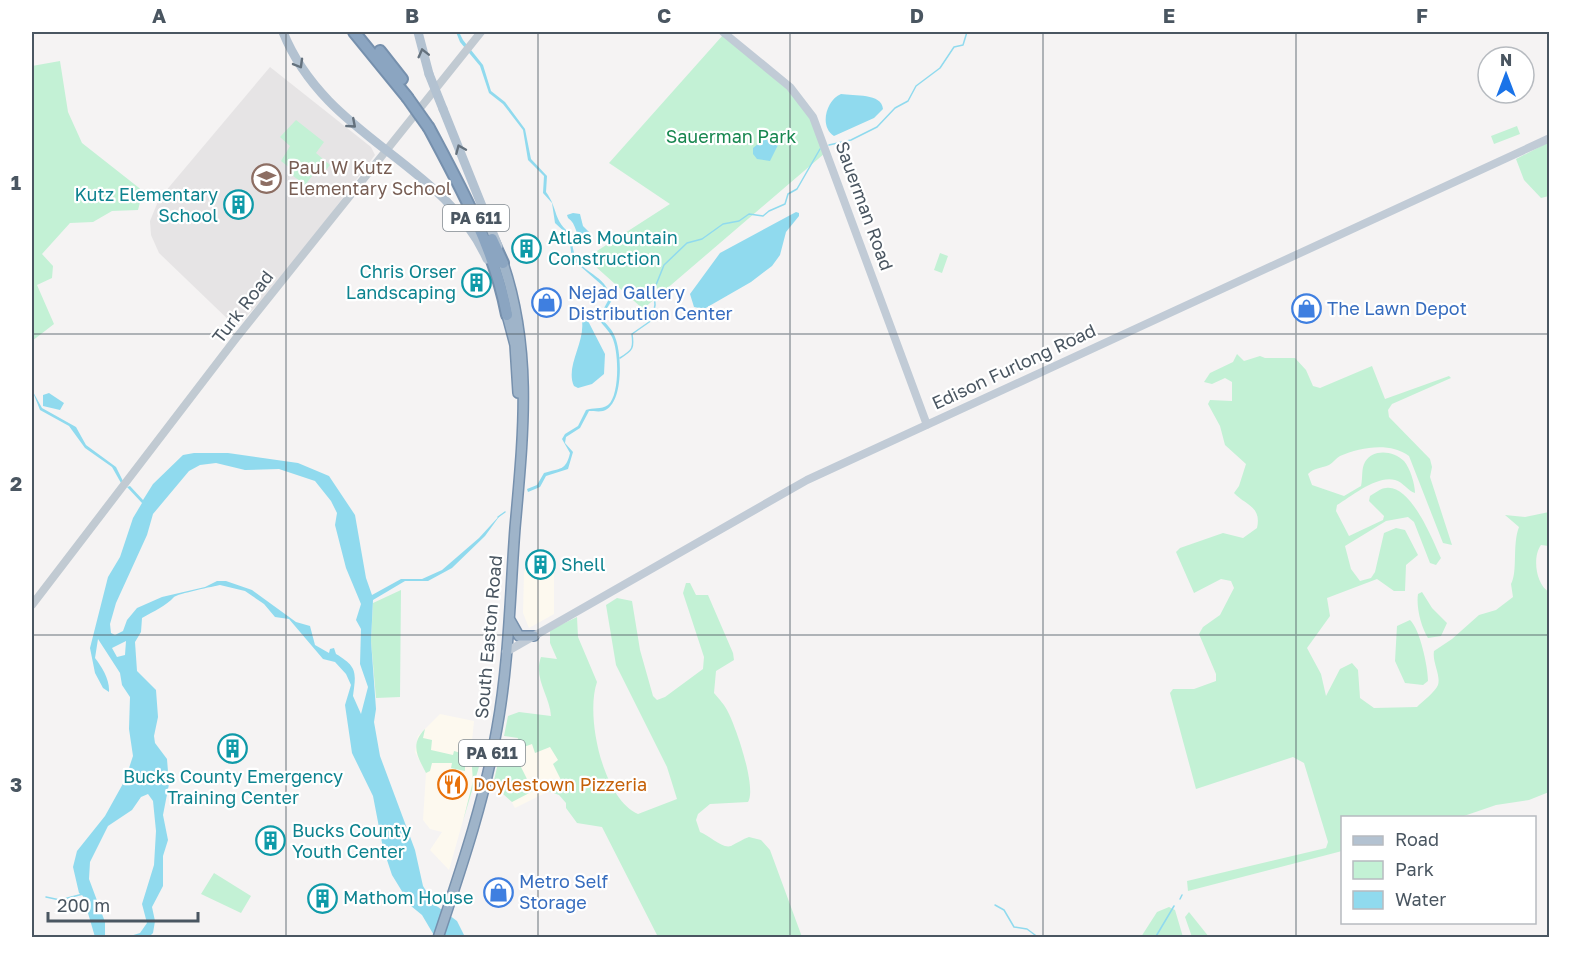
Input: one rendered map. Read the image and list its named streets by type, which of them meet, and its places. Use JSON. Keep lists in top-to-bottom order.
{
  "streets": {
    "highway": ["PA 611", "South Easton Road"],
    "main road": ["Sauerman Road", "Edison Furlong Road"],
    "street": ["Turk Road"]
  },
  "crossings": [
    ["Sauerman Road", "Edison Furlong Road"],
    ["PA 611", "South Easton Road"],
    ["Turk Road", "South Easton Road"],
    ["Edison Furlong Road", "South Easton Road"]
  ],
  "parks": ["Sauerman Park"],
  "places": {
    "school or university": ["Paul W Kutz Elementary School"],
    "building": [
      "Kutz Elementary School",
      "Atlas Mountain Construction",
      "Chris Orser Landscaping",
      "Shell",
      "Bucks County Emergency Training Center",
      "Bucks County Youth Center",
      "Mathom House"
    ],
    "shop": ["Nejad Gallery Distribution Center", "The Lawn Depot", "Metro Self Storage"],
    "restaurant": ["Doylestown Pizzeria"]
  },
  "legend": ["Road", "Park", "Water"],
  "scale_bar": "200 m",
  "north": "top",
  "grid": {
    "columns": [
      "A",
      "B",
      "C",
      "D",
      "E",
      "F"
    ],
    "rows": ["1", "2", "3"]
  }
}
